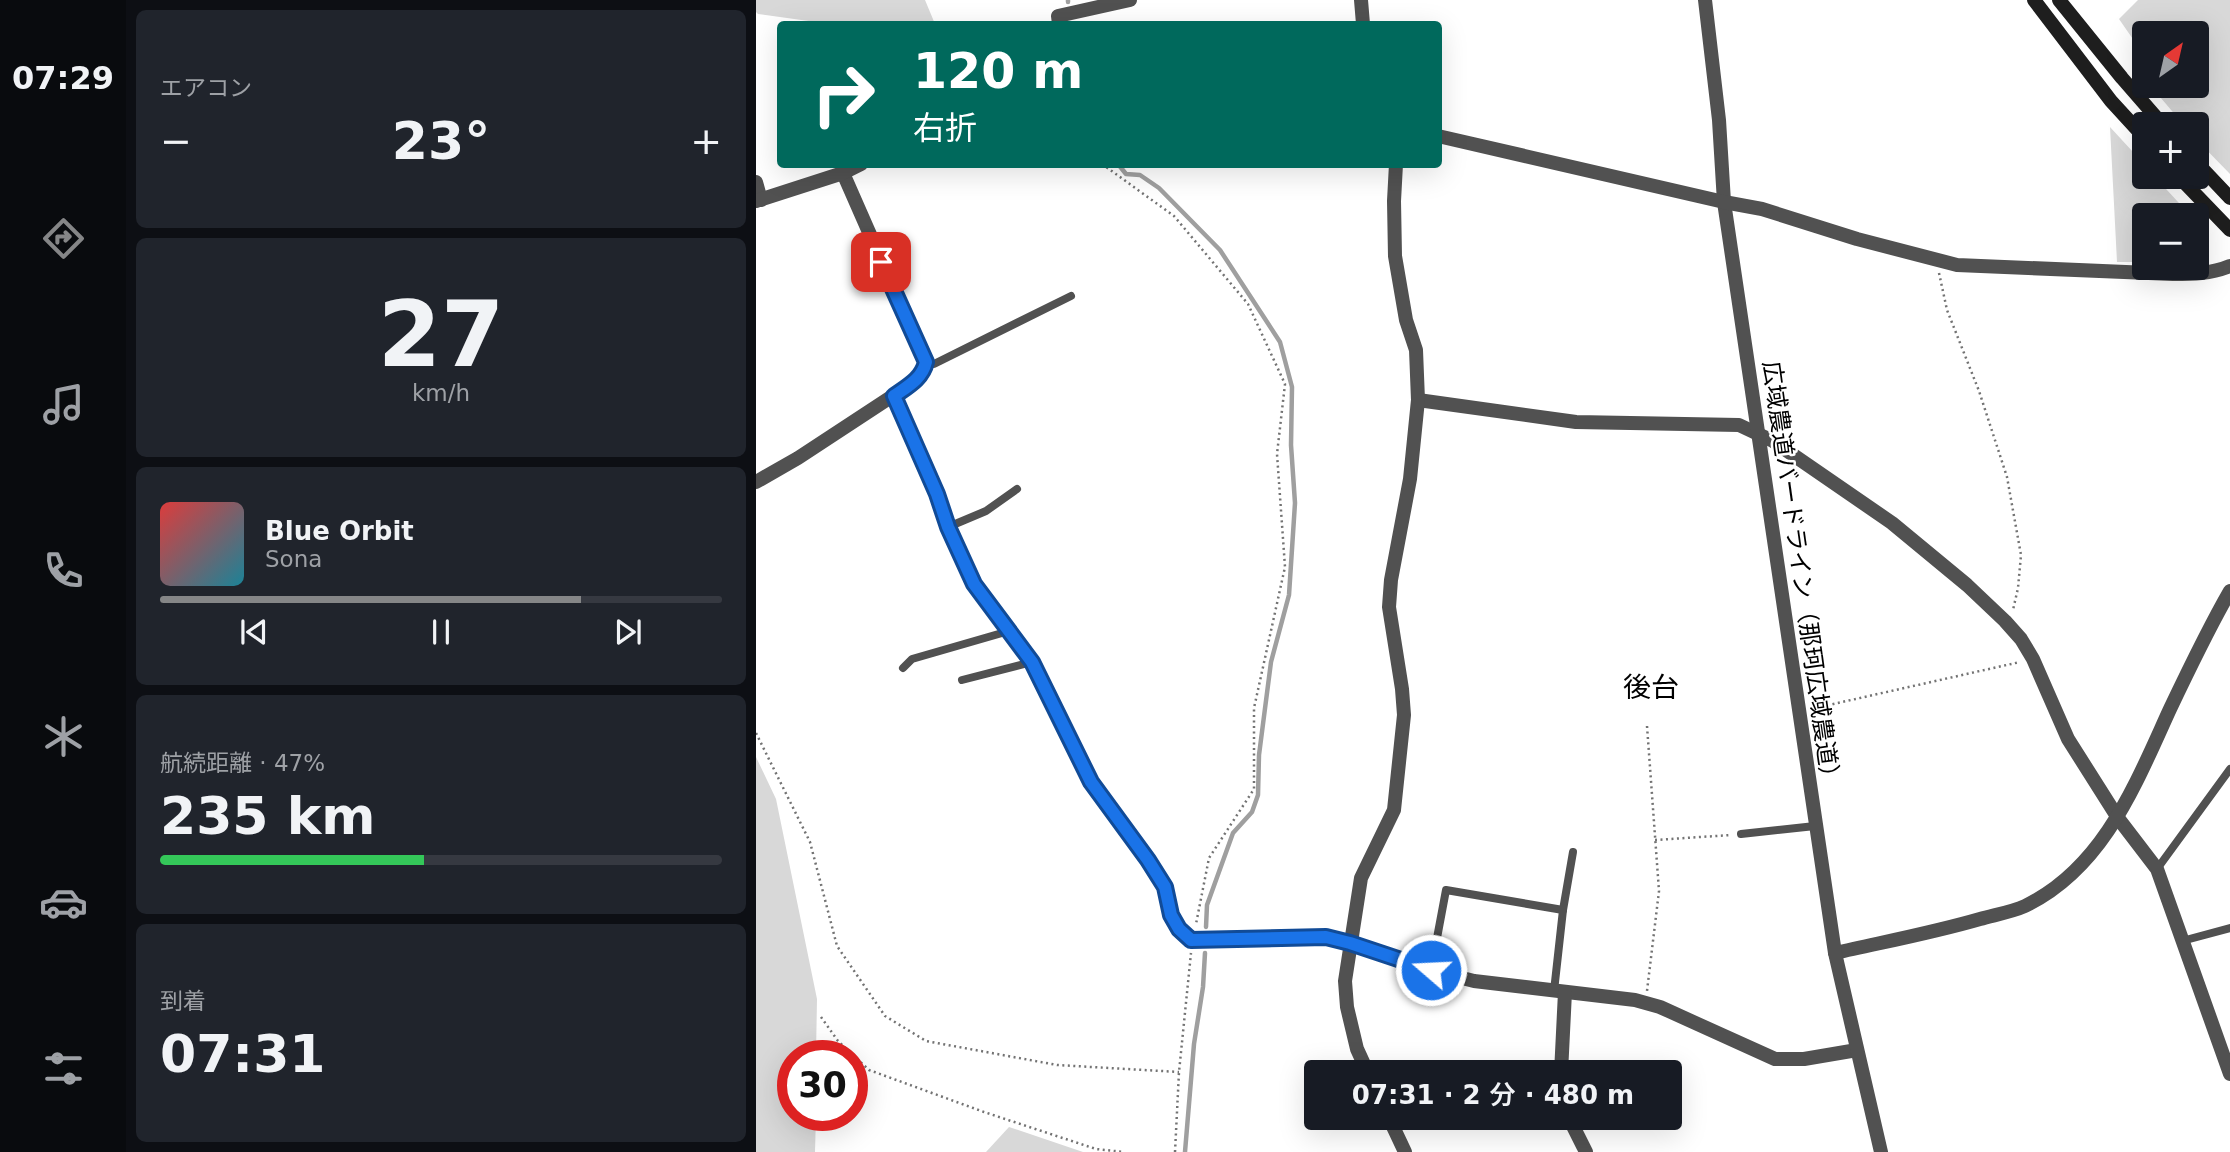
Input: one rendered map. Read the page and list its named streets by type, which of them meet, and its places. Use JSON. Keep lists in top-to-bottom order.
{
  "streets": {
    "street": ["広域農道バードライン（那珂広域農道）"]
  },
  "districts": ["後台"],
  "north": "top right",
  "page": {
    "tabs": "07:29",
    "tile": [
      "エアコン",
      ["27", "km/h"],
      ["航続距離 · 47%", "235 km"],
      ["到着", "07:31"]
    ],
    "map_buttons": ["+", "−"],
    "turn": ["120 m", "右折"],
    "heat": ["−", "23°", "+"],
    "song": ["Blue Orbit", "Sona"],
    "limit": "30",
    "trip": "07:31 · 2 分 · 480 m"
  }
}
